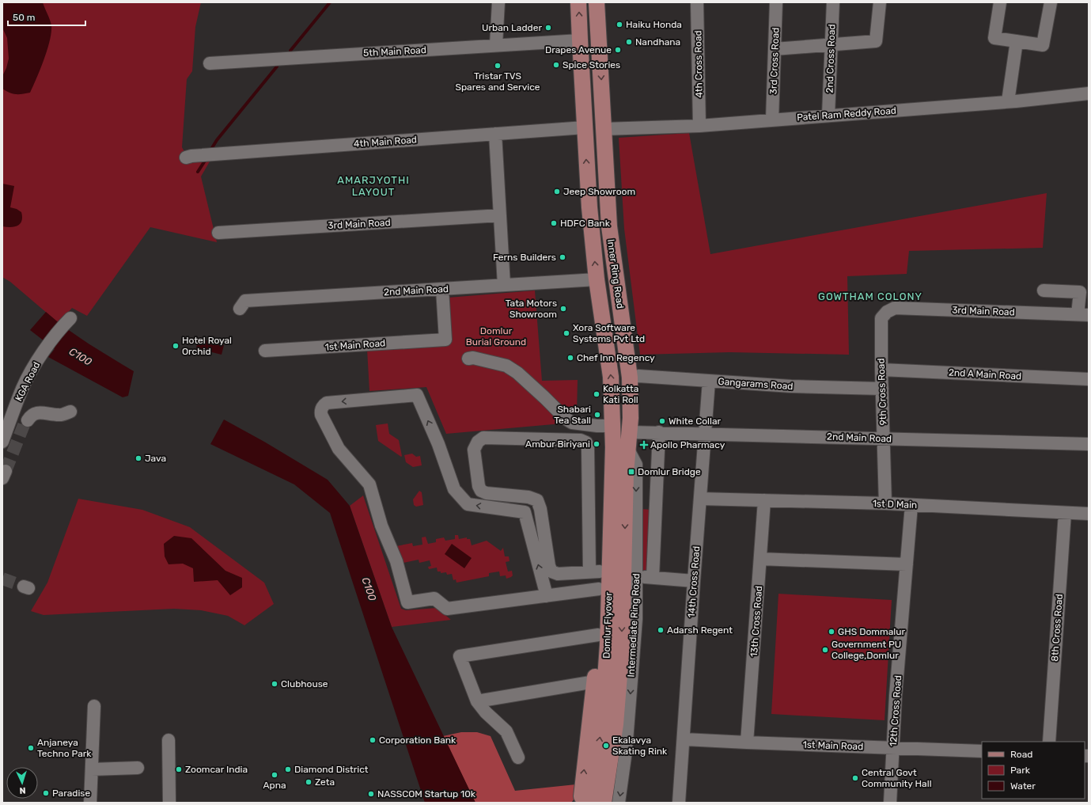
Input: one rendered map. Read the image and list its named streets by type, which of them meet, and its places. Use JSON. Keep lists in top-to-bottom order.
{
  "streets": {
    "main road": ["Inner Ring Road", "Domlur Flyover"],
    "street": [
      "5th Main Road",
      "2nd Cross Road",
      "3rd Cross Road",
      "4th Cross Road",
      "Patel Ram Reddy Road",
      "4th Main Road",
      "3rd Main Road",
      "2nd Main Road",
      "1st Main Road",
      "2nd A Main Road",
      "KGA Road",
      "Gangarams Road",
      "9th Cross Road",
      "1st D Main",
      "14th Cross Road",
      "13th Cross Road",
      "Intermediate Ring Road",
      "8th Cross Road",
      "12th Cross Road"
    ]
  },
  "crossings": [
    ["5th Main Road", "Inner Ring Road"],
    ["2nd Cross Road", "Patel Ram Reddy Road"],
    ["3rd Cross Road", "Patel Ram Reddy Road"],
    ["4th Cross Road", "Patel Ram Reddy Road"],
    ["Patel Ram Reddy Road", "Inner Ring Road"],
    ["4th Main Road", "Inner Ring Road"],
    ["3rd Main Road", "9th Cross Road"],
    ["Inner Ring Road", "2nd Main Road"],
    ["Inner Ring Road", "Gangarams Road"],
    ["Inner Ring Road", "Domlur Flyover"],
    ["Inner Ring Road", "Intermediate Ring Road"],
    ["2nd Main Road", "1st Main Road"],
    ["2nd Main Road", "9th Cross Road"],
    ["2nd Main Road", "14th Cross Road"],
    ["1st Main Road", "14th Cross Road"],
    ["1st Main Road", "13th Cross Road"],
    ["1st Main Road", "12th Cross Road"],
    ["2nd A Main Road", "9th Cross Road"],
    ["Gangarams Road", "9th Cross Road"],
    ["Gangarams Road", "14th Cross Road"],
    ["9th Cross Road", "1st D Main"],
    ["1st D Main", "14th Cross Road"],
    ["1st D Main", "13th Cross Road"],
    ["1st D Main", "8th Cross Road"],
    ["1st D Main", "12th Cross Road"],
    ["Domlur Flyover", "Intermediate Ring Road"]
  ],
  "districts": ["AMARJYOTHI LAYOUT", "GOWTHAM COLONY"],
  "water": ["C100"],
  "parks": ["Domlur Burial Ground"],
  "places": {
    "other": [
      "Haiku Honda",
      "Urban Ladder",
      "Nandhana",
      "Drapes Avenue",
      "Spice Stories",
      "Tristar TVS Spares and Service",
      "Jeep Showroom",
      "HDFC Bank",
      "Ferns Builders",
      "Tata Motors Showroom",
      "Xora Software Systems Pvt Ltd",
      "Hotel Royal Orchid",
      "Chef Inn Regency",
      "Kolkatta Kati Roll",
      "Shabari Tea Stall",
      "White Collar",
      "Ambur Biriyani",
      "Java",
      "Adarsh Regent",
      "GHS Dommalur",
      "Government PU College,Domlur",
      "Clubhouse",
      "Corporation Bank",
      "Ekalavya Skating Rink",
      "Anjaneya Techno Park",
      "Zoomcar India",
      "Diamond District",
      "Apna",
      "Central Govt Community Hall",
      "Zeta",
      "Paradise",
      "NASSCOM Startup 10k"
    ],
    "health": ["Apollo Pharmacy"],
    "transit": ["Domlur Bridge"]
  },
  "legend": ["Road", "Park", "Water"],
  "scale_bar": "50 m",
  "north": "bottom"
}
